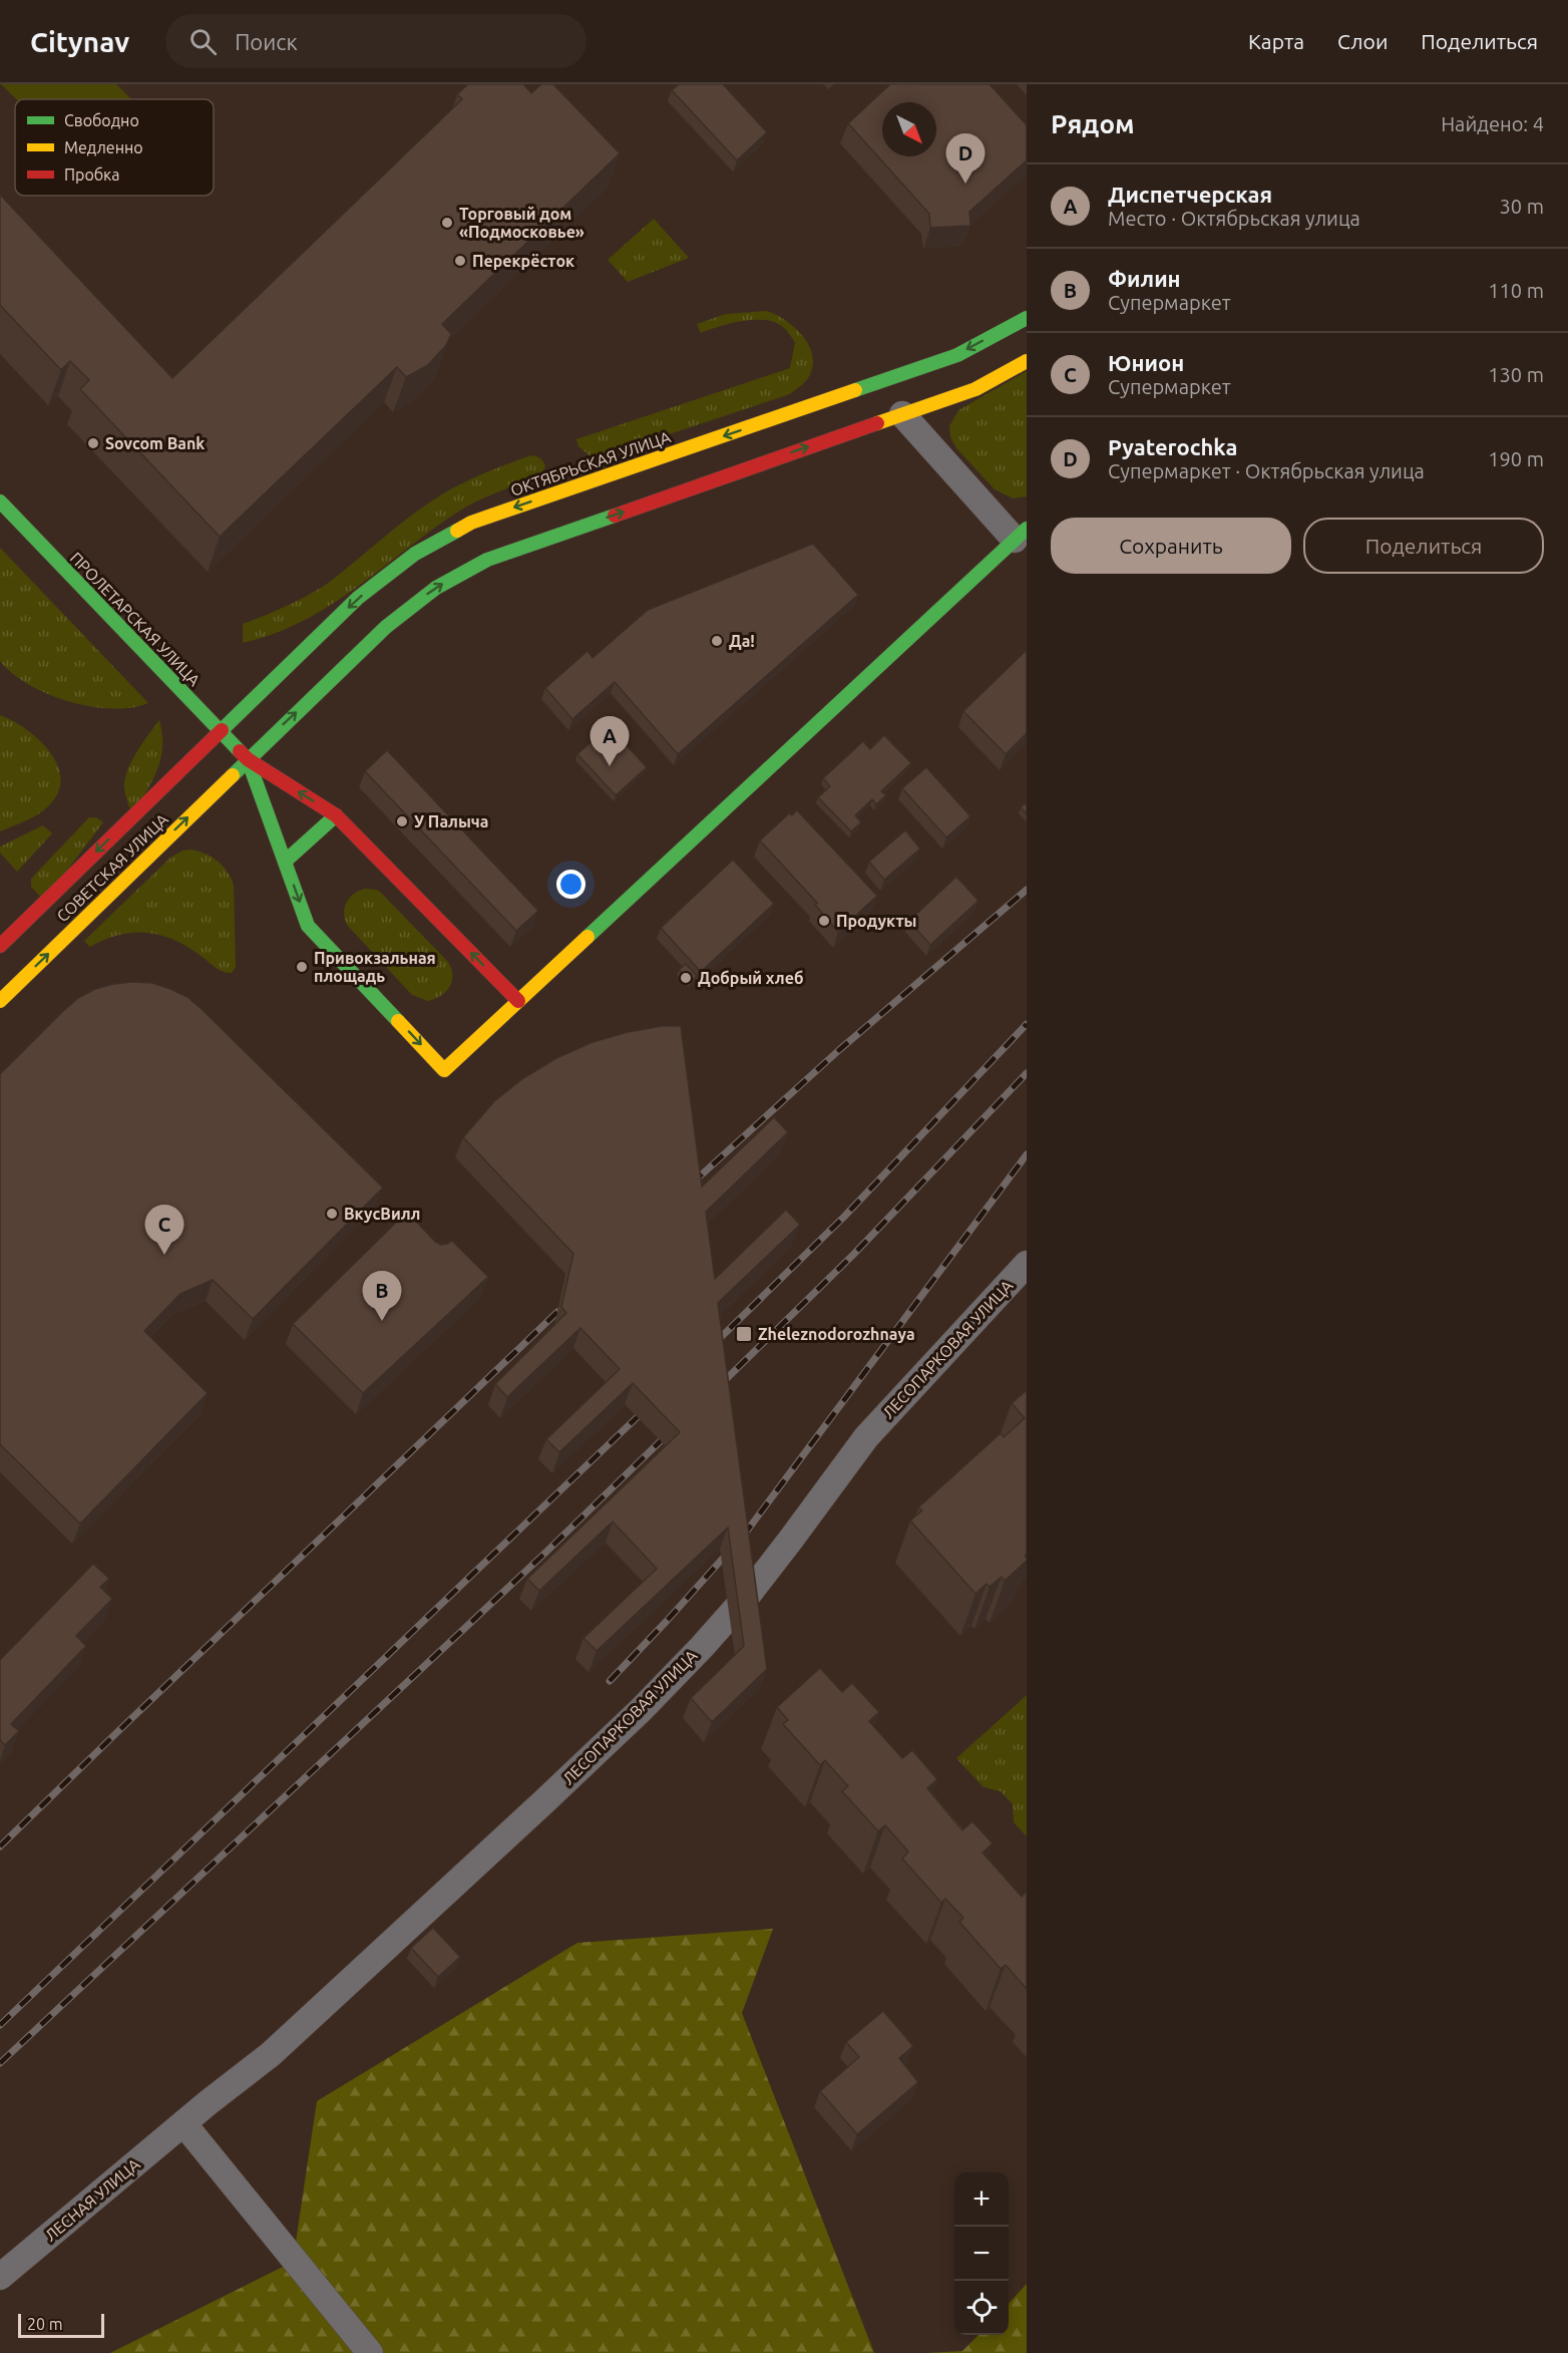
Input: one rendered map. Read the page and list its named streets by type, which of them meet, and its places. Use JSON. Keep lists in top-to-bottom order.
{
  "streets": {
    "main road": ["ОКТЯБРЬСКАЯ УЛИЦА", "ПРОЛЕТАРСКАЯ УЛИЦА", "СОВЕТСКАЯ УЛИЦА"],
    "street": ["ЛЕСОПАРКОВАЯ УЛИЦА", "ЛЕСНАЯ УЛИЦА"]
  },
  "crossings": [
    ["ОКТЯБРЬСКАЯ УЛИЦА", "ПРОЛЕТАРСКАЯ УЛИЦА"],
    ["ОКТЯБРЬСКАЯ УЛИЦА", "СОВЕТСКАЯ УЛИЦА"],
    ["ПРОЛЕТАРСКАЯ УЛИЦА", "СОВЕТСКАЯ УЛИЦА"],
    ["ЛЕСОПАРКОВАЯ УЛИЦА", "ЛЕСНАЯ УЛИЦА"]
  ],
  "places": {
    "other": [
      "Торговый дом «Подмосковье»",
      "Перекрёсток",
      "Sovcom Bank",
      "Да!",
      "У Палыча",
      "Продукты",
      "Привокзальная площадь",
      "Добрый хлеб",
      "ВкусВилл"
    ],
    "transit": ["Zheleznodorozhnаyа"]
  },
  "legend": ["Свободно", "Медленно", "Пробка"],
  "scale_bar": "20 m",
  "north": "bottom right",
  "page": {
    "header": "Citynav",
    "search": "Поиск",
    "nav": ["Карта", "Слои", "Поделиться"],
    "heading": ["Рядом", "Найдено: 4"],
    "pins": [
      "D",
      "A",
      "C",
      "B"
    ],
    "list": [
      {
        "mark": "A",
        "name": "Диспетчерская",
        "note": "Место · Октябрьская улица",
        "value": "30 m"
      },
      {
        "mark": "B",
        "name": "Филин",
        "note": "Супермаркет",
        "value": "110 m"
      },
      {
        "mark": "C",
        "name": "Юнион",
        "note": "Супермаркет",
        "value": "130 m"
      },
      {
        "mark": "D",
        "name": "Pyaterochka",
        "note": "Супермаркет · Октябрьская улица",
        "value": "190 m"
      }
    ],
    "buttons": ["Сохранить", "Поделиться"],
    "map_buttons": ["+", "−"],
    "scale": "20 m"
  }
}
